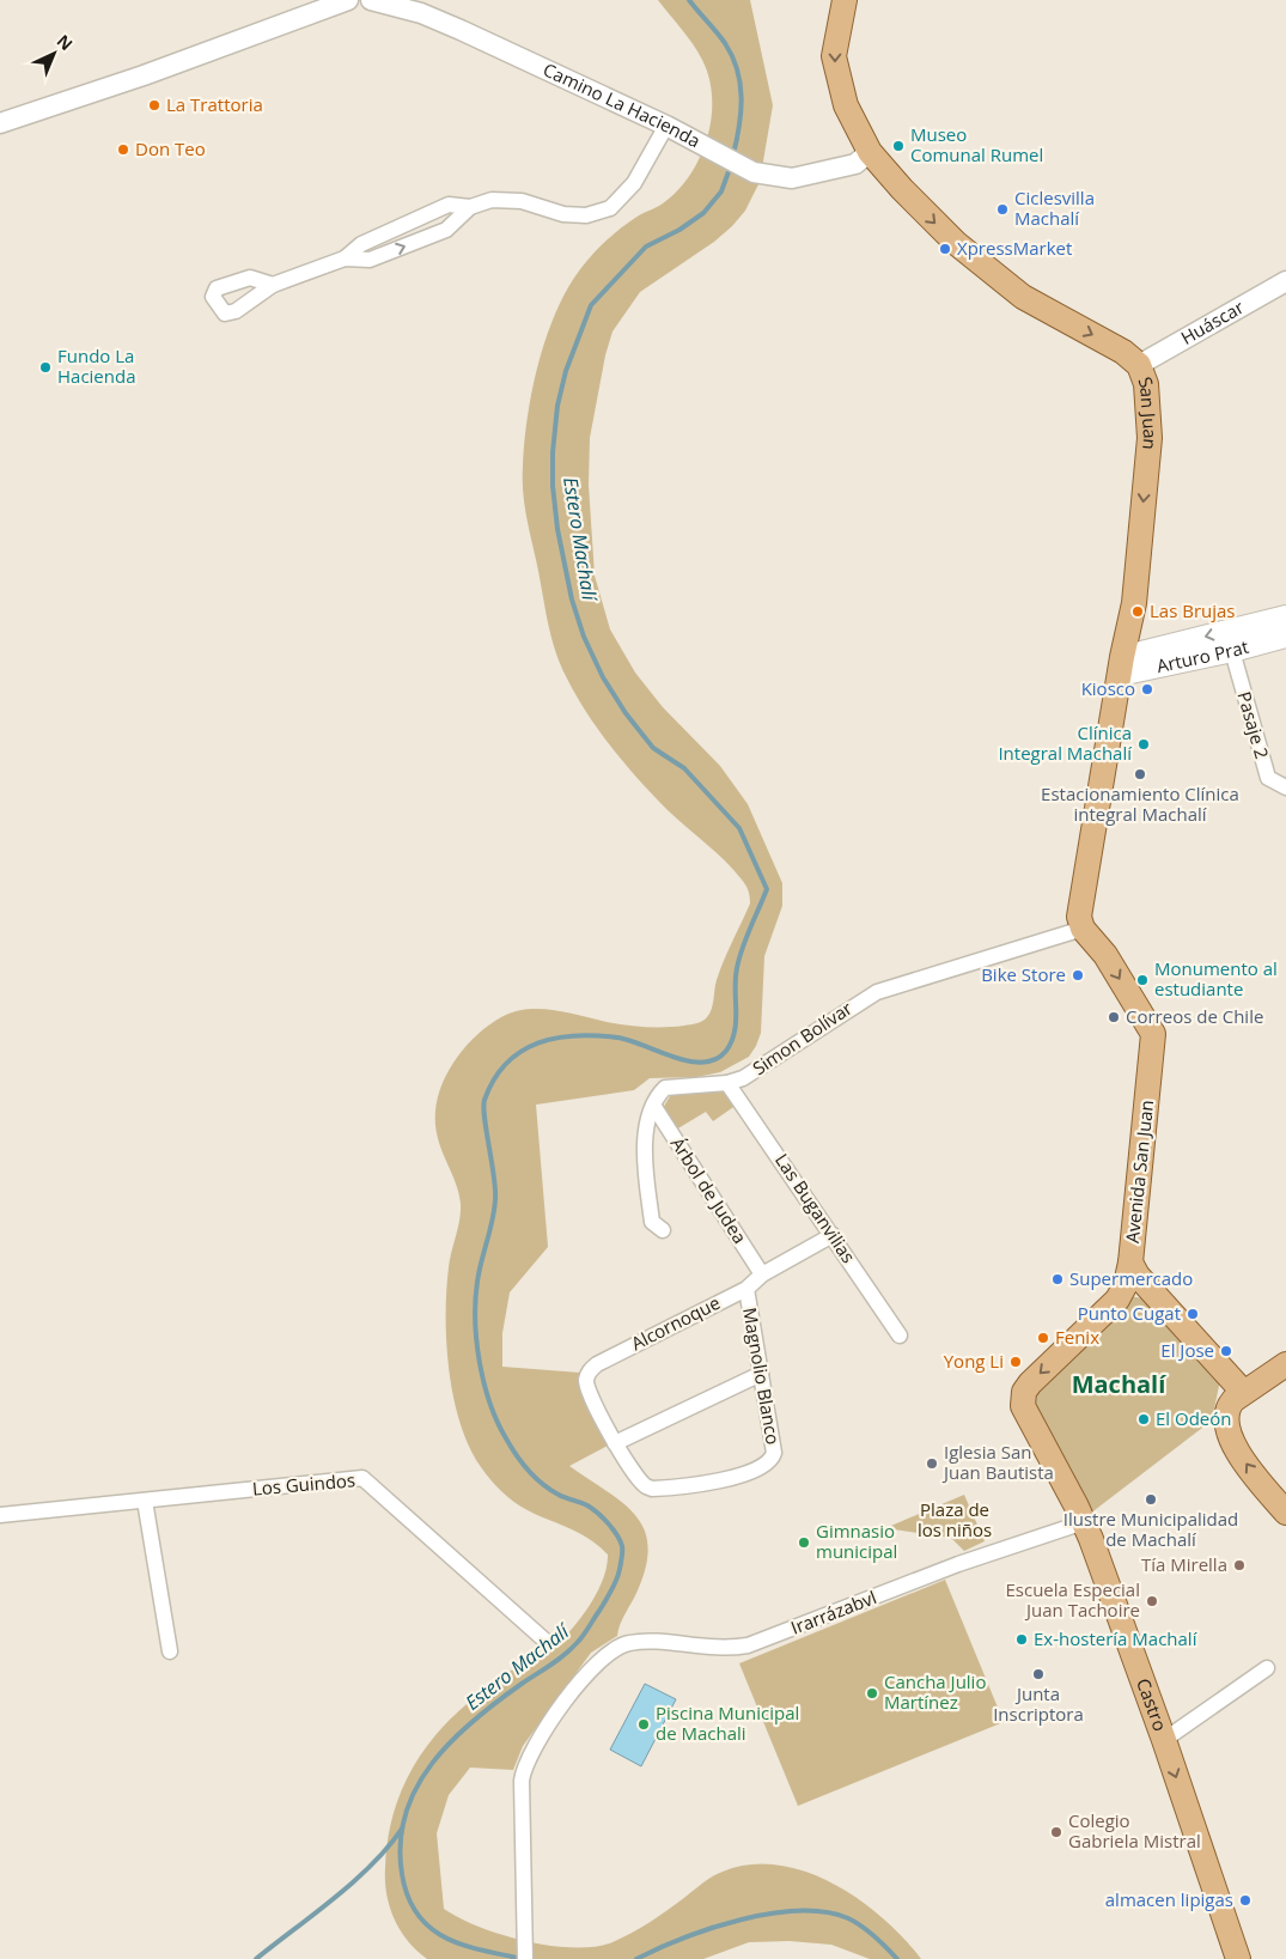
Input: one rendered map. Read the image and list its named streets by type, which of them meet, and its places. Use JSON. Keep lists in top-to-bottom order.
{
  "streets": {
    "main road": [
      "San Juan",
      "Arturo Prat",
      "Avenida San Juan",
      "Castro"
    ],
    "street": [
      "Camino La Hacienda",
      "Huáscar",
      "Pasaje 2",
      "Simon Bolívar",
      "Árbol de Judea",
      "Las Buganvilias",
      "Alcornoque",
      "Magnolio Blanco",
      "Los Guindos",
      "Irarrázabvl"
    ]
  },
  "crossings": [
    ["Camino La Hacienda", "San Juan"],
    ["Huáscar", "San Juan"],
    ["San Juan", "Arturo Prat"],
    ["San Juan", "Simon Bolívar"],
    ["San Juan", "Avenida San Juan"],
    ["Arturo Prat", "Pasaje 2"],
    ["Simon Bolívar", "Avenida San Juan"],
    ["Simon Bolívar", "Árbol de Judea"],
    ["Simon Bolívar", "Las Buganvilias"],
    ["Avenida San Juan", "Castro"],
    ["Árbol de Judea", "Alcornoque"],
    ["Las Buganvilias", "Alcornoque"],
    ["Alcornoque", "Magnolio Blanco"],
    ["Irarrázabvl", "Castro"]
  ],
  "one_way": ["San Juan", "Avenida San Juan", "Castro"],
  "districts": ["Machalí"],
  "water": ["Estero Machalí"],
  "parks": ["Plaza de los niños"],
  "places": [
    "La Trattoria",
    "Museo Comunal Rumel",
    "Don Teo",
    "Ciclesvilla Machalí",
    "XpressMarket",
    "Fundo La Hacienda",
    "Las Brujas",
    "Kiosco",
    "Clínica Integral Machalí",
    "Estacionamiento Clínica integral Machalí",
    "Bike Store",
    "Monumento al estudiante",
    "Correos de Chile",
    "Supermercado",
    "Punto Cugat",
    "Fenix",
    "El Jose",
    "Yong Li",
    "El Odeón",
    "Iglesia San Juan Bautista",
    "Ilustre Municipalidad de Machalí",
    "Gimnasio municipal",
    "Tía Mirella",
    "Escuela Especial Juan Tachoire",
    "Ex-hostería Machalí",
    "Junta Inscriptora",
    "Cancha Julio Martínez",
    "Piscina Municipal de Machali",
    "Colegio Gabriela Mistral",
    "almacen lipigas"
  ],
  "north": "top right"
}
